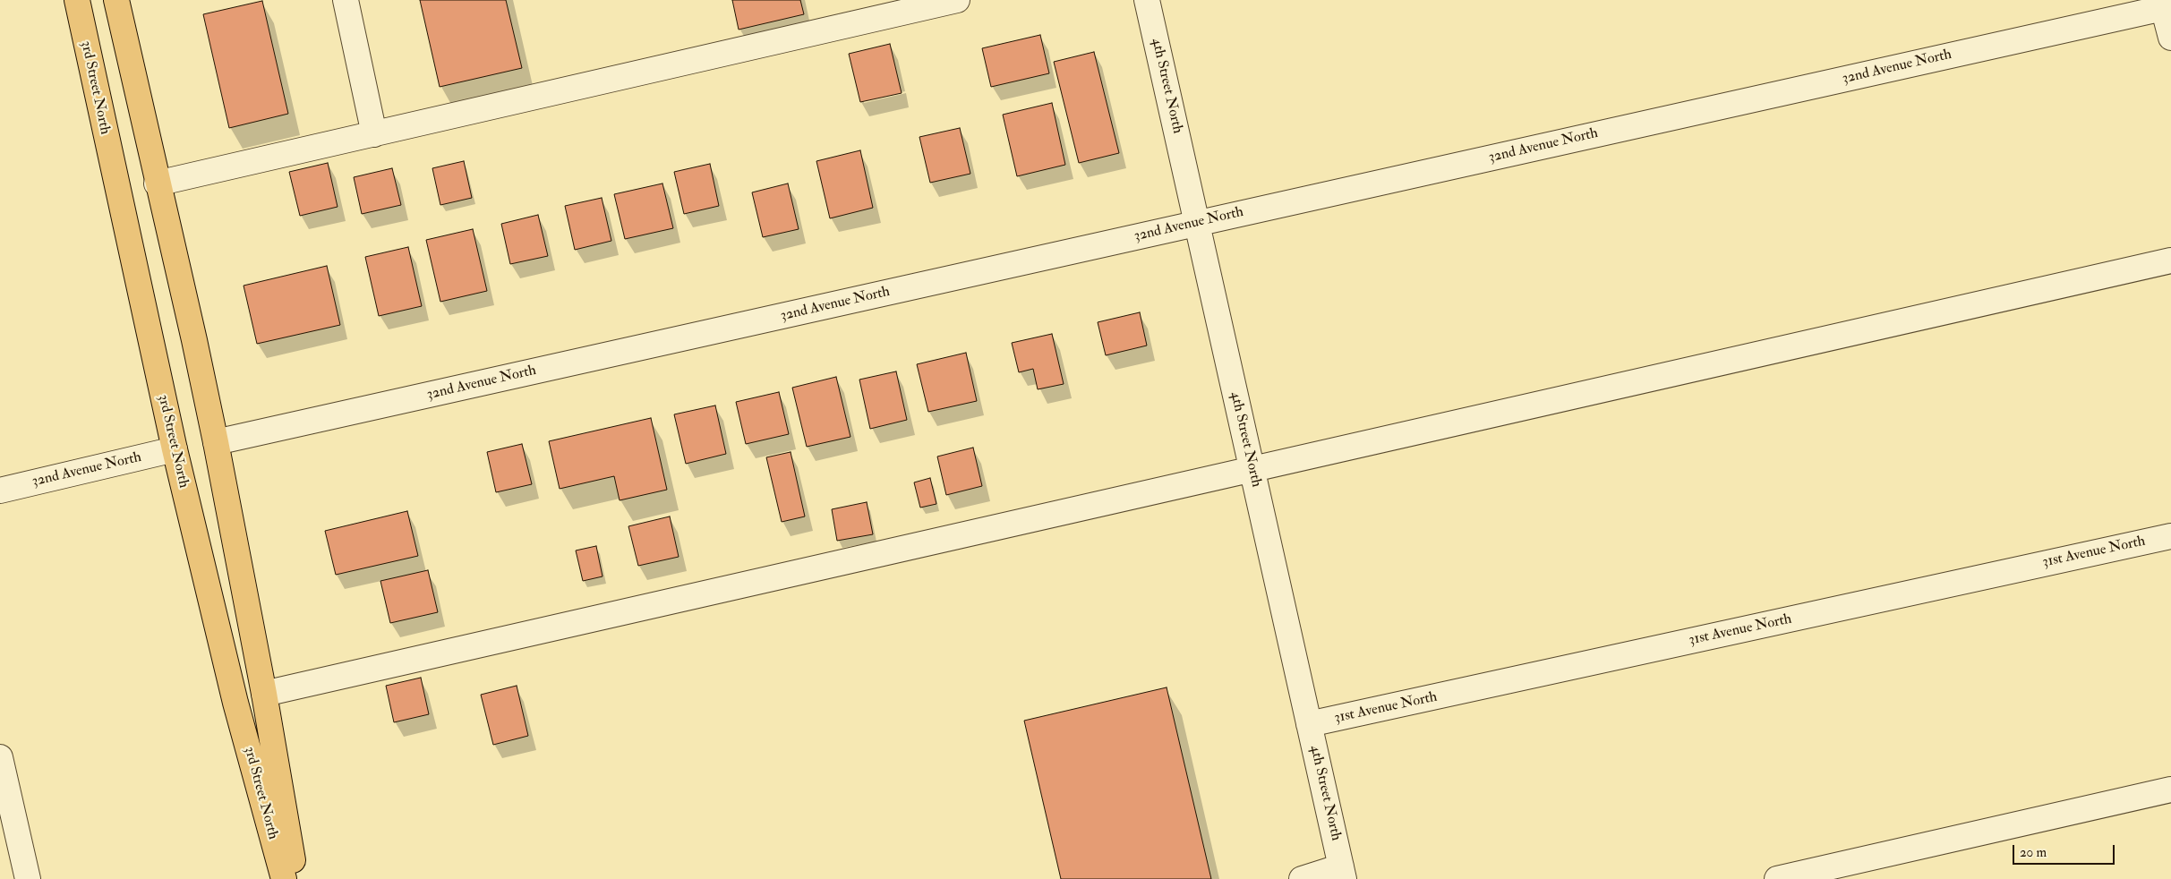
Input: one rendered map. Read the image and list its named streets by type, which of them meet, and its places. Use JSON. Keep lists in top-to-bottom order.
{
  "streets": {
    "main road": ["3rd Street North"],
    "street": ["32nd Avenue North", "4th Street North", "31st Avenue North"]
  },
  "crossings": [
    ["32nd Avenue North", "4th Street North"],
    ["32nd Avenue North", "3rd Street North"],
    ["4th Street North", "31st Avenue North"]
  ],
  "scale_bar": "20 m"
}
